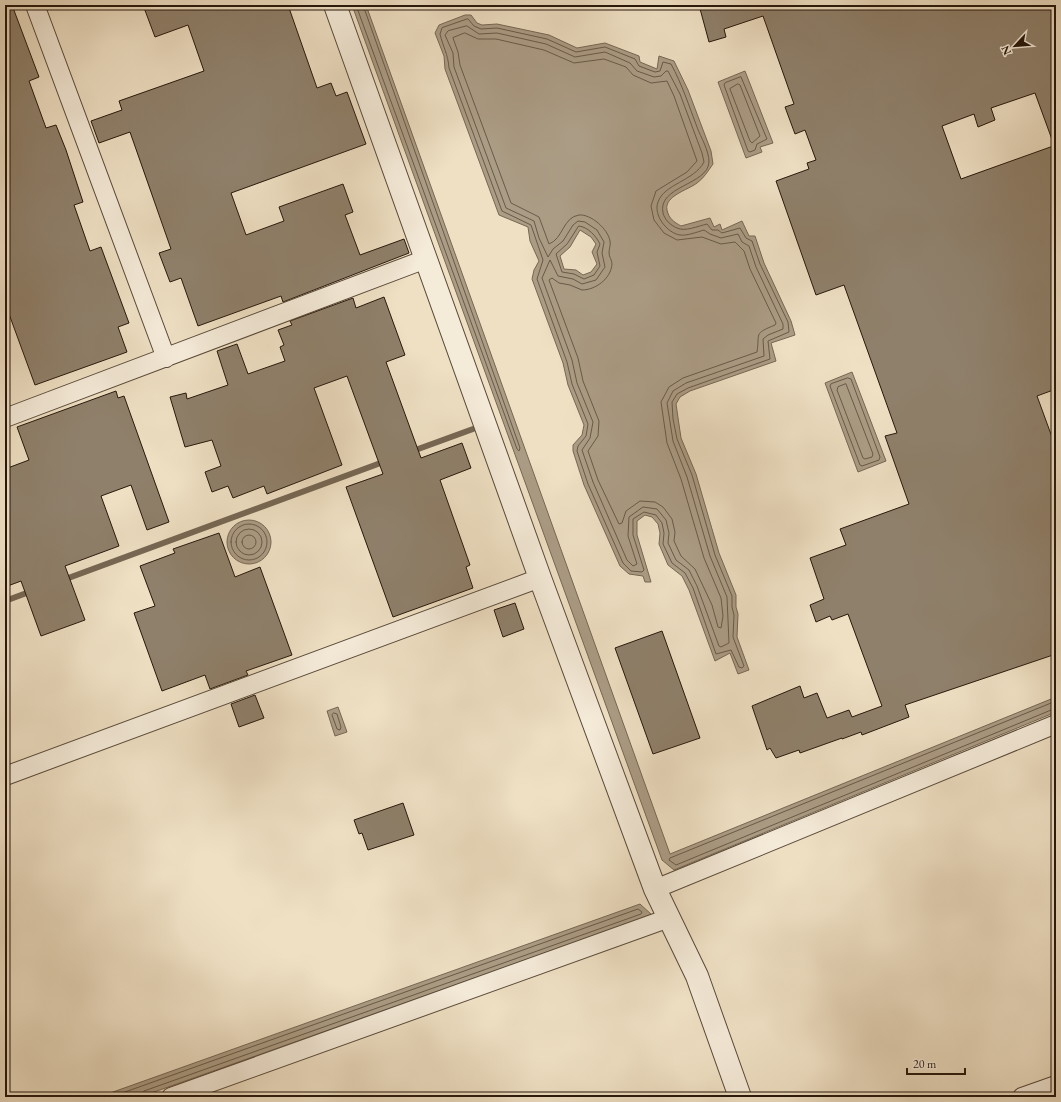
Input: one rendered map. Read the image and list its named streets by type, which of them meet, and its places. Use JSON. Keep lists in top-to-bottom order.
{
  "scale_bar": "20 m",
  "north": "bottom left"
}
